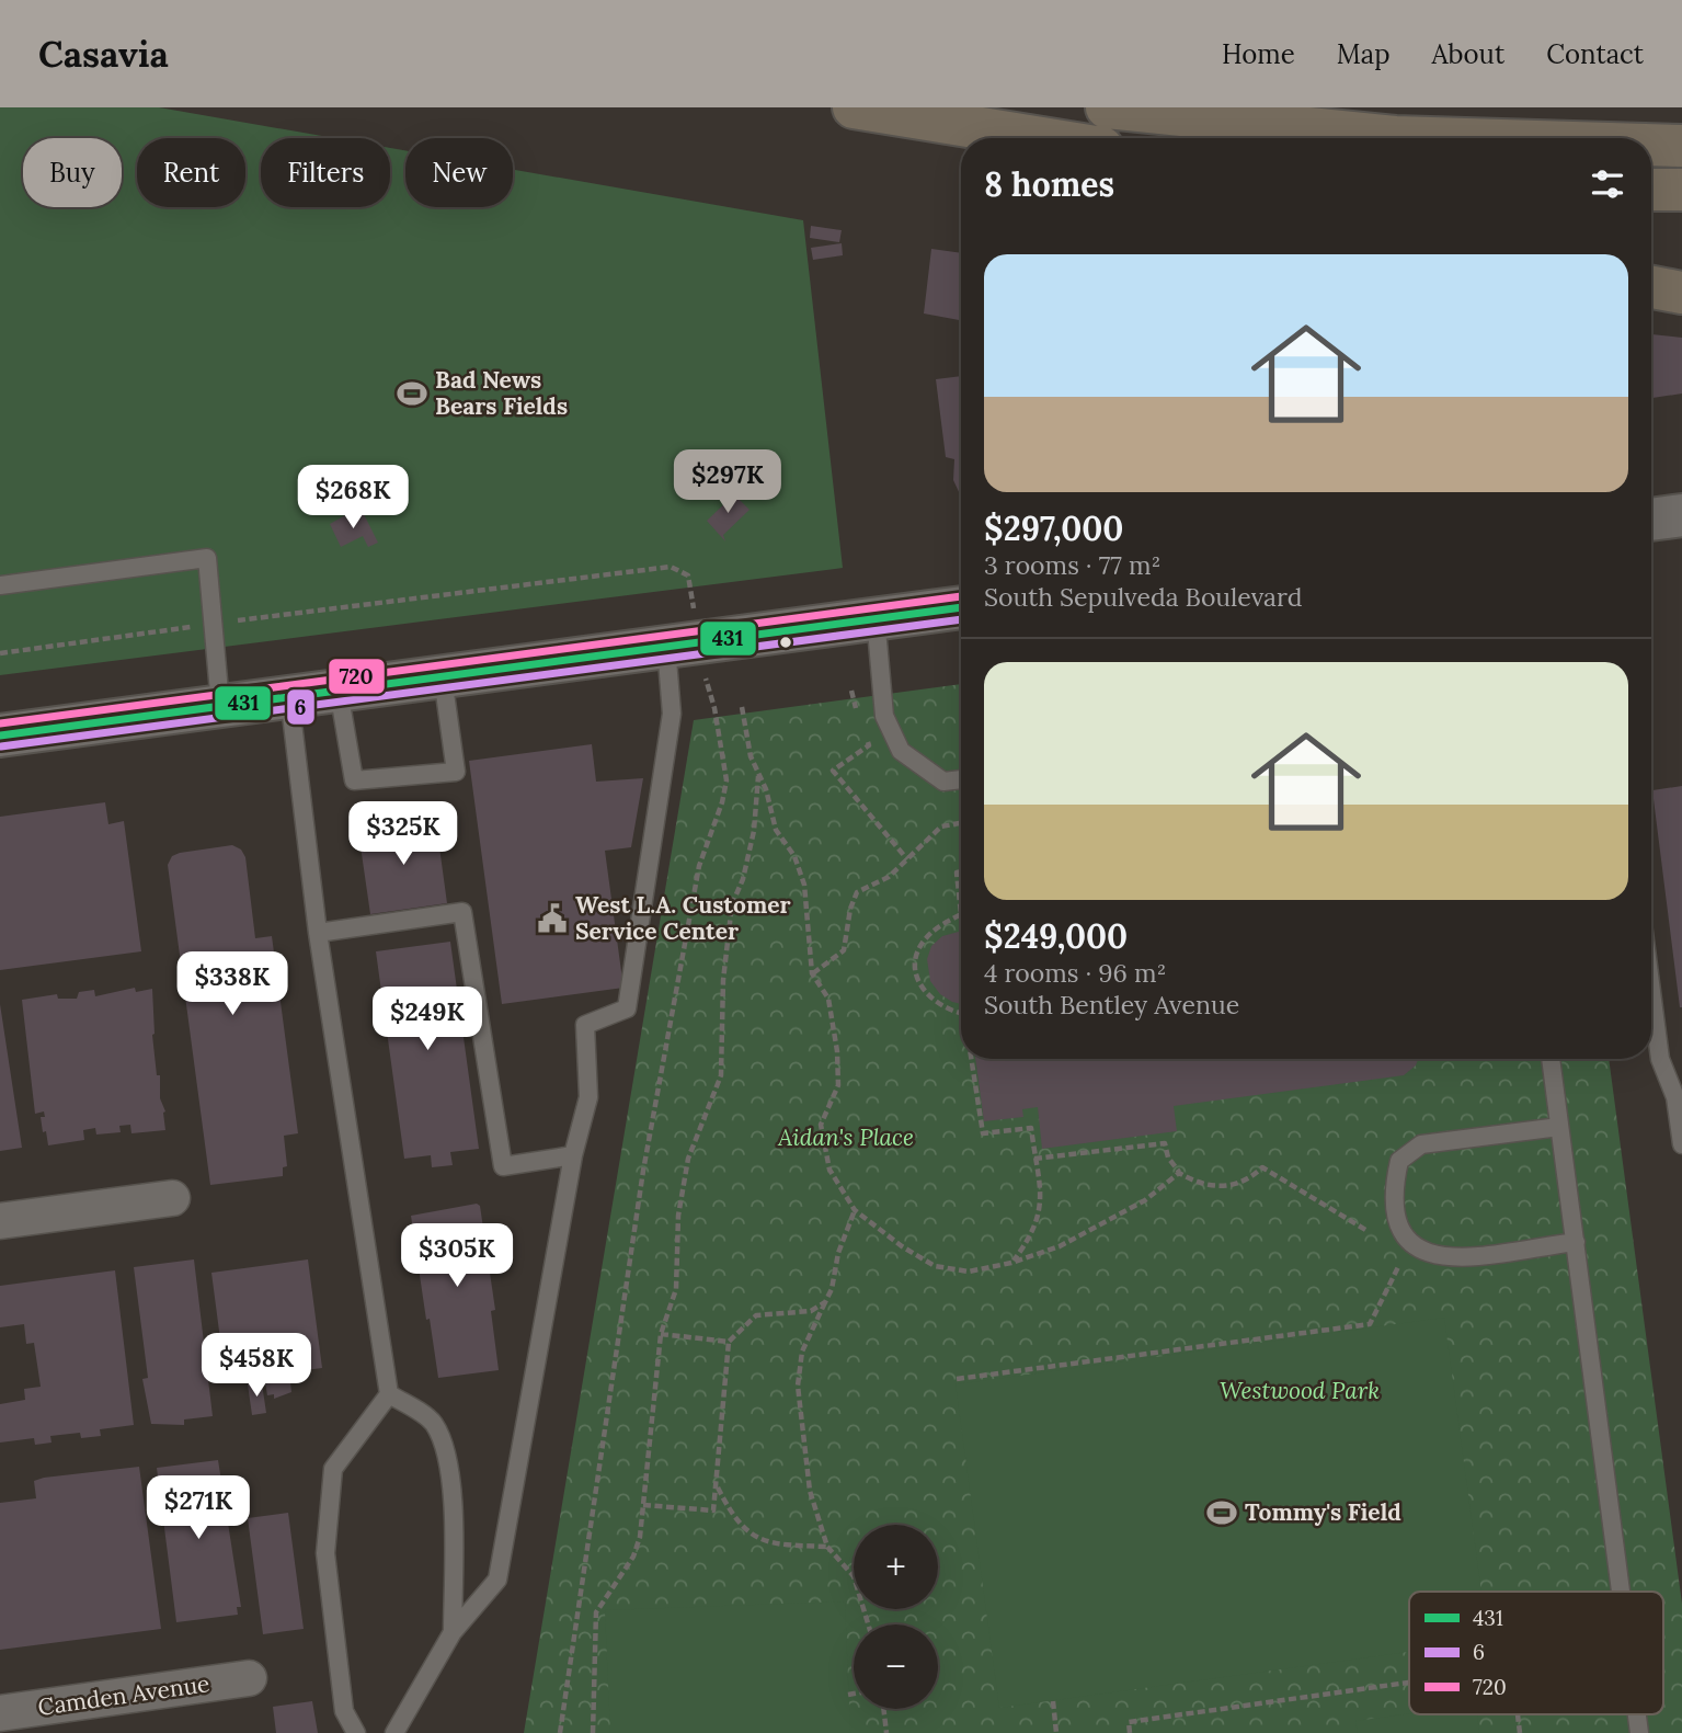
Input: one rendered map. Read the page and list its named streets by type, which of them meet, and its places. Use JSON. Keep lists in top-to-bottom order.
{
  "streets": {
    "street": ["Camden Avenue"]
  },
  "parks": ["Aidan's Place", "Westwood Park"],
  "places": {
    "sports": ["Bad News Bears Fields", "Tommy's Field"],
    "public building": ["West L.A. Customer Service Center"]
  },
  "lines": ["transit line 720", "transit line 431", "transit line 6"],
  "legend": ["431", "6", "720"],
  "page": {
    "header": "Casavia",
    "nav": [
      "Home",
      "Map",
      "About",
      "Contact"
    ],
    "chip": [
      "Buy",
      "Rent",
      "Filters",
      "New"
    ],
    "heading": "8 homes",
    "list": [
      {
        "name": "$297,000",
        "note": "3 rooms · 77 m² · South Sepulveda Boulevard"
      },
      {
        "name": "$249,000",
        "note": "4 rooms · 96 m² · South Bentley Avenue"
      }
    ],
    "price": [
      "$297K",
      "$268K",
      "$325K",
      "$338K",
      "$249K",
      "$305K",
      "$458K",
      "$271K"
    ],
    "map_buttons": ["+", "−"]
  }
}
